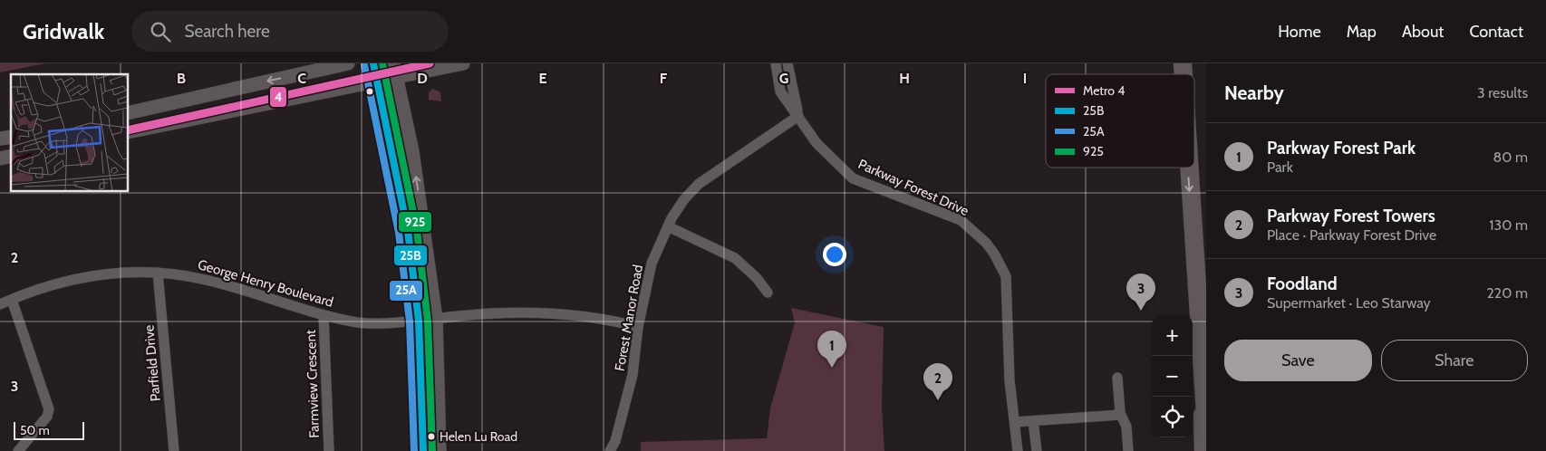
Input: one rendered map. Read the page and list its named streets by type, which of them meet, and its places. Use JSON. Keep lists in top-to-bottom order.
{
  "streets": {
    "street": [
      "Parkway Forest Drive",
      "George Henry Boulevard",
      "Forest Manor Road",
      "Parfield Drive",
      "Farmview Crescent"
    ]
  },
  "crossings": [
    ["Parkway Forest Drive", "Forest Manor Road"],
    ["George Henry Boulevard", "Parfield Drive"],
    ["George Henry Boulevard", "Farmview Crescent"]
  ],
  "places": ["Helen Lu Road"],
  "lines": [
    "metro line 4",
    "transit line 25B",
    "transit line 925",
    "transit line 25A"
  ],
  "legend": [
    "Metro 4",
    "25B",
    "25A",
    "925"
  ],
  "scale_bar": "50 m",
  "page": {
    "header": "Gridwalk",
    "search": "Search here",
    "nav": [
      "Home",
      "Map",
      "About",
      "Contact"
    ],
    "heading": ["Nearby", "3 results"],
    "list": [
      {
        "mark": "1",
        "name": "Parkway Forest Park",
        "note": "Park",
        "value": "80 m"
      },
      {
        "mark": "2",
        "name": "Parkway Forest Towers",
        "note": "Place · Parkway Forest Drive",
        "value": "130 m"
      },
      {
        "mark": "3",
        "name": "Foodland",
        "note": "Supermarket · Leo Starway",
        "value": "220 m"
      }
    ],
    "pins": ["3", "1", "2"],
    "map_buttons": ["+", "−"],
    "buttons": ["Save", "Share"],
    "scale": "50 m"
  },
  "grid": {
    "columns": [
      "B",
      "C",
      "D",
      "E",
      "F",
      "G",
      "H",
      "I"
    ],
    "rows": ["2", "3"]
  }
}
